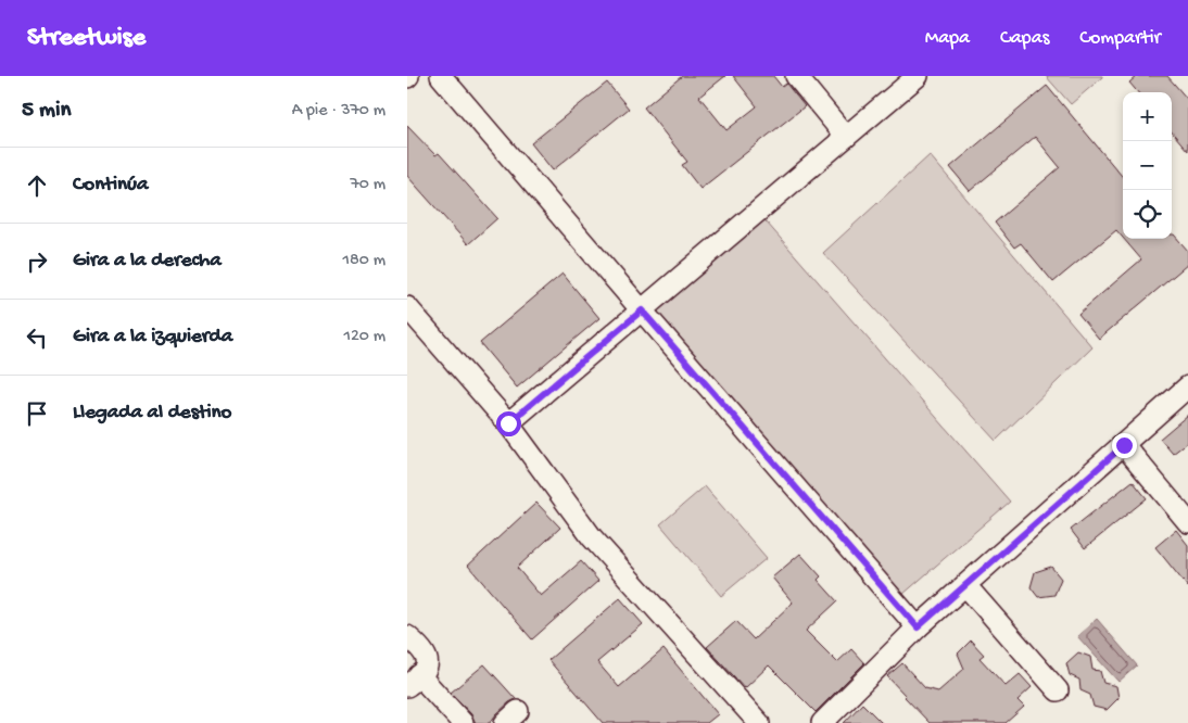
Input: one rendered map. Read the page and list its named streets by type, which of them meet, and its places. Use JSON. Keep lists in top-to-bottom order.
{
  "page": {
    "header": "Streetwise",
    "nav": ["Mapa", "Capas", "Compartir"],
    "heading": ["5 min", "A pie · 370 m"],
    "map_buttons": ["+", "−"],
    "list": [
      ["Continúa", "70 m"],
      ["Gira a la derecha", "180 m"],
      ["Gira a la izquierda", "120 m"],
      "Llegada al destino"
    ]
  }
}
